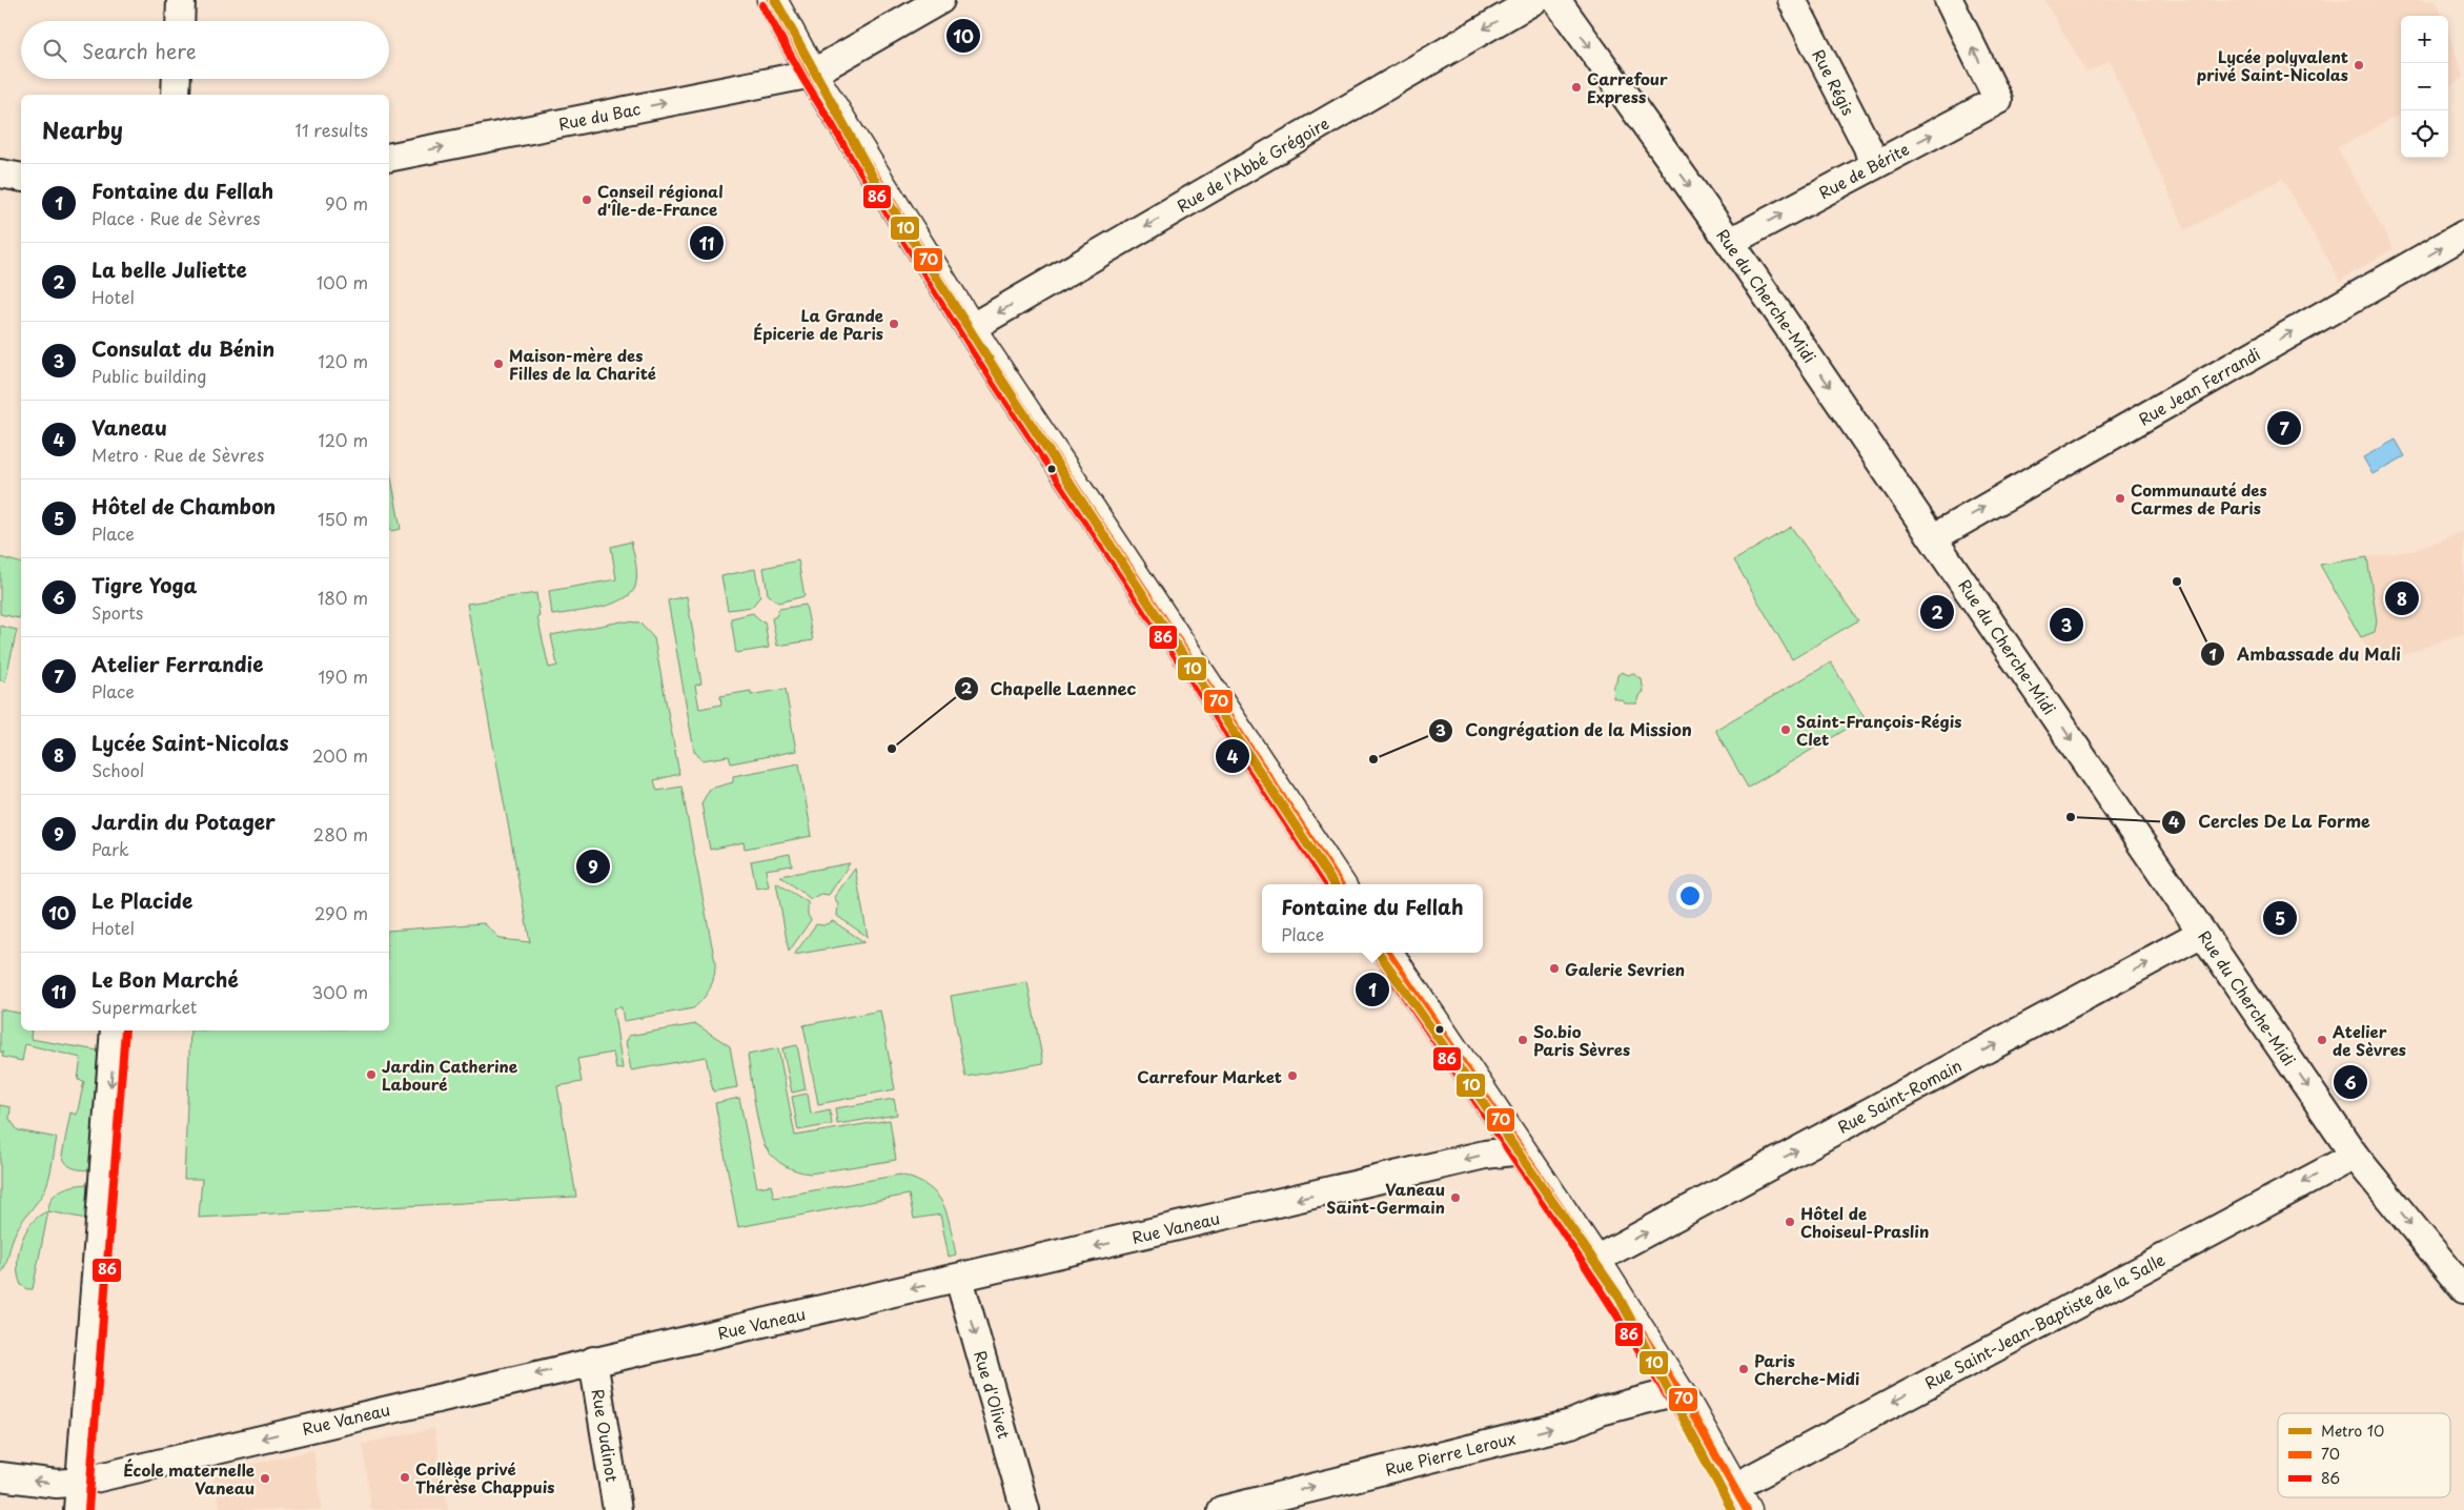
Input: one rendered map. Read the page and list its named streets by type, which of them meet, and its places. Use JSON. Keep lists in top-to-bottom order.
{
  "streets": {
    "street": [
      "Rue Régis",
      "Rue du Bac",
      "Rue de l'Abbé Grégoire",
      "Rue de Bérite",
      "Rue du Cherche-Midi",
      "Rue Jean Ferrandi",
      "Rue Saint-Romain",
      "Rue Vaneau",
      "Rue Saint-Jean-Baptiste de la Salle",
      "Rue d'Olivet",
      "Rue Oudinot",
      "Rue Pierre Leroux"
    ]
  },
  "crossings": [
    ["Rue Régis", "Rue de Bérite"],
    ["Rue de Bérite", "Rue du Cherche-Midi"],
    ["Rue du Cherche-Midi", "Rue Jean Ferrandi"],
    ["Rue du Cherche-Midi", "Rue Saint-Romain"],
    ["Rue du Cherche-Midi", "Rue Saint-Jean-Baptiste de la Salle"],
    ["Rue Vaneau", "Rue d'Olivet"],
    ["Rue Vaneau", "Rue Oudinot"]
  ],
  "one_way": [
    "Rue du Bac",
    "Rue de l'Abbé Grégoire",
    "Rue du Cherche-Midi",
    "Rue Jean Ferrandi",
    "Rue Saint-Romain",
    "Rue Vaneau",
    "Rue Saint-Jean-Baptiste de la Salle",
    "Rue d'Olivet",
    "Rue Pierre Leroux"
  ],
  "places": [
    "Lycée polyvalent privé Saint-Nicolas",
    "Carrefour Express",
    "Conseil régional d'Île-de-France",
    "La Grande Épicerie de Paris",
    "Maison-mère des Filles de la Charité",
    "Communauté des Carmes de Paris",
    "Ambassade du Mali",
    "Saint-François-Régis Clet",
    "Chapelle Laennec",
    "Congrégation de la Mission",
    "Cercles De La Forme",
    "Galerie Sevrien",
    "So.bio Paris Sèvres",
    "Atelier de Sèvres",
    "Jardin Catherine Labouré",
    "Carrefour Market",
    "Vaneau Saint-Germain",
    "Hôtel de Choiseul-Praslin",
    "Paris Cherche-Midi",
    "Collège privé Thérèse Chappuis",
    "École maternelle Vaneau"
  ],
  "lines": ["metro line 10", "transit line 70", "transit line 86"],
  "legend": ["Metro 10", "70", "86"],
  "page": {
    "map_buttons": ["+", "−"],
    "pins": [
      "10",
      "11",
      "7",
      "8",
      "2",
      "3",
      "4",
      "9",
      "5",
      "1",
      "6"
    ],
    "search": "Search here",
    "heading": ["Nearby", "11 results"],
    "list": [
      {
        "mark": "1",
        "name": "Fontaine du Fellah",
        "note": "Place · Rue de Sèvres",
        "value": "90 m"
      },
      {
        "mark": "2",
        "name": "La belle Juliette",
        "note": "Hotel",
        "value": "100 m"
      },
      {
        "mark": "3",
        "name": "Consulat du Bénin",
        "note": "Public building",
        "value": "120 m"
      },
      {
        "mark": "4",
        "name": "Vaneau",
        "note": "Metro · Rue de Sèvres",
        "value": "120 m"
      },
      {
        "mark": "5",
        "name": "Hôtel de Chambon",
        "note": "Place",
        "value": "150 m"
      },
      {
        "mark": "6",
        "name": "Tigre Yoga",
        "note": "Sports",
        "value": "180 m"
      },
      {
        "mark": "7",
        "name": "Atelier Ferrandie",
        "note": "Place",
        "value": "190 m"
      },
      {
        "mark": "8",
        "name": "Lycée Saint-Nicolas",
        "note": "School",
        "value": "200 m"
      },
      {
        "mark": "9",
        "name": "Jardin du Potager",
        "note": "Park",
        "value": "280 m"
      },
      {
        "mark": "10",
        "name": "Le Placide",
        "note": "Hotel",
        "value": "290 m"
      },
      {
        "mark": "11",
        "name": "Le Bon Marché",
        "note": "Supermarket",
        "value": "300 m"
      }
    ],
    "popup": ["Fontaine du Fellah", "Place"]
  }
}
